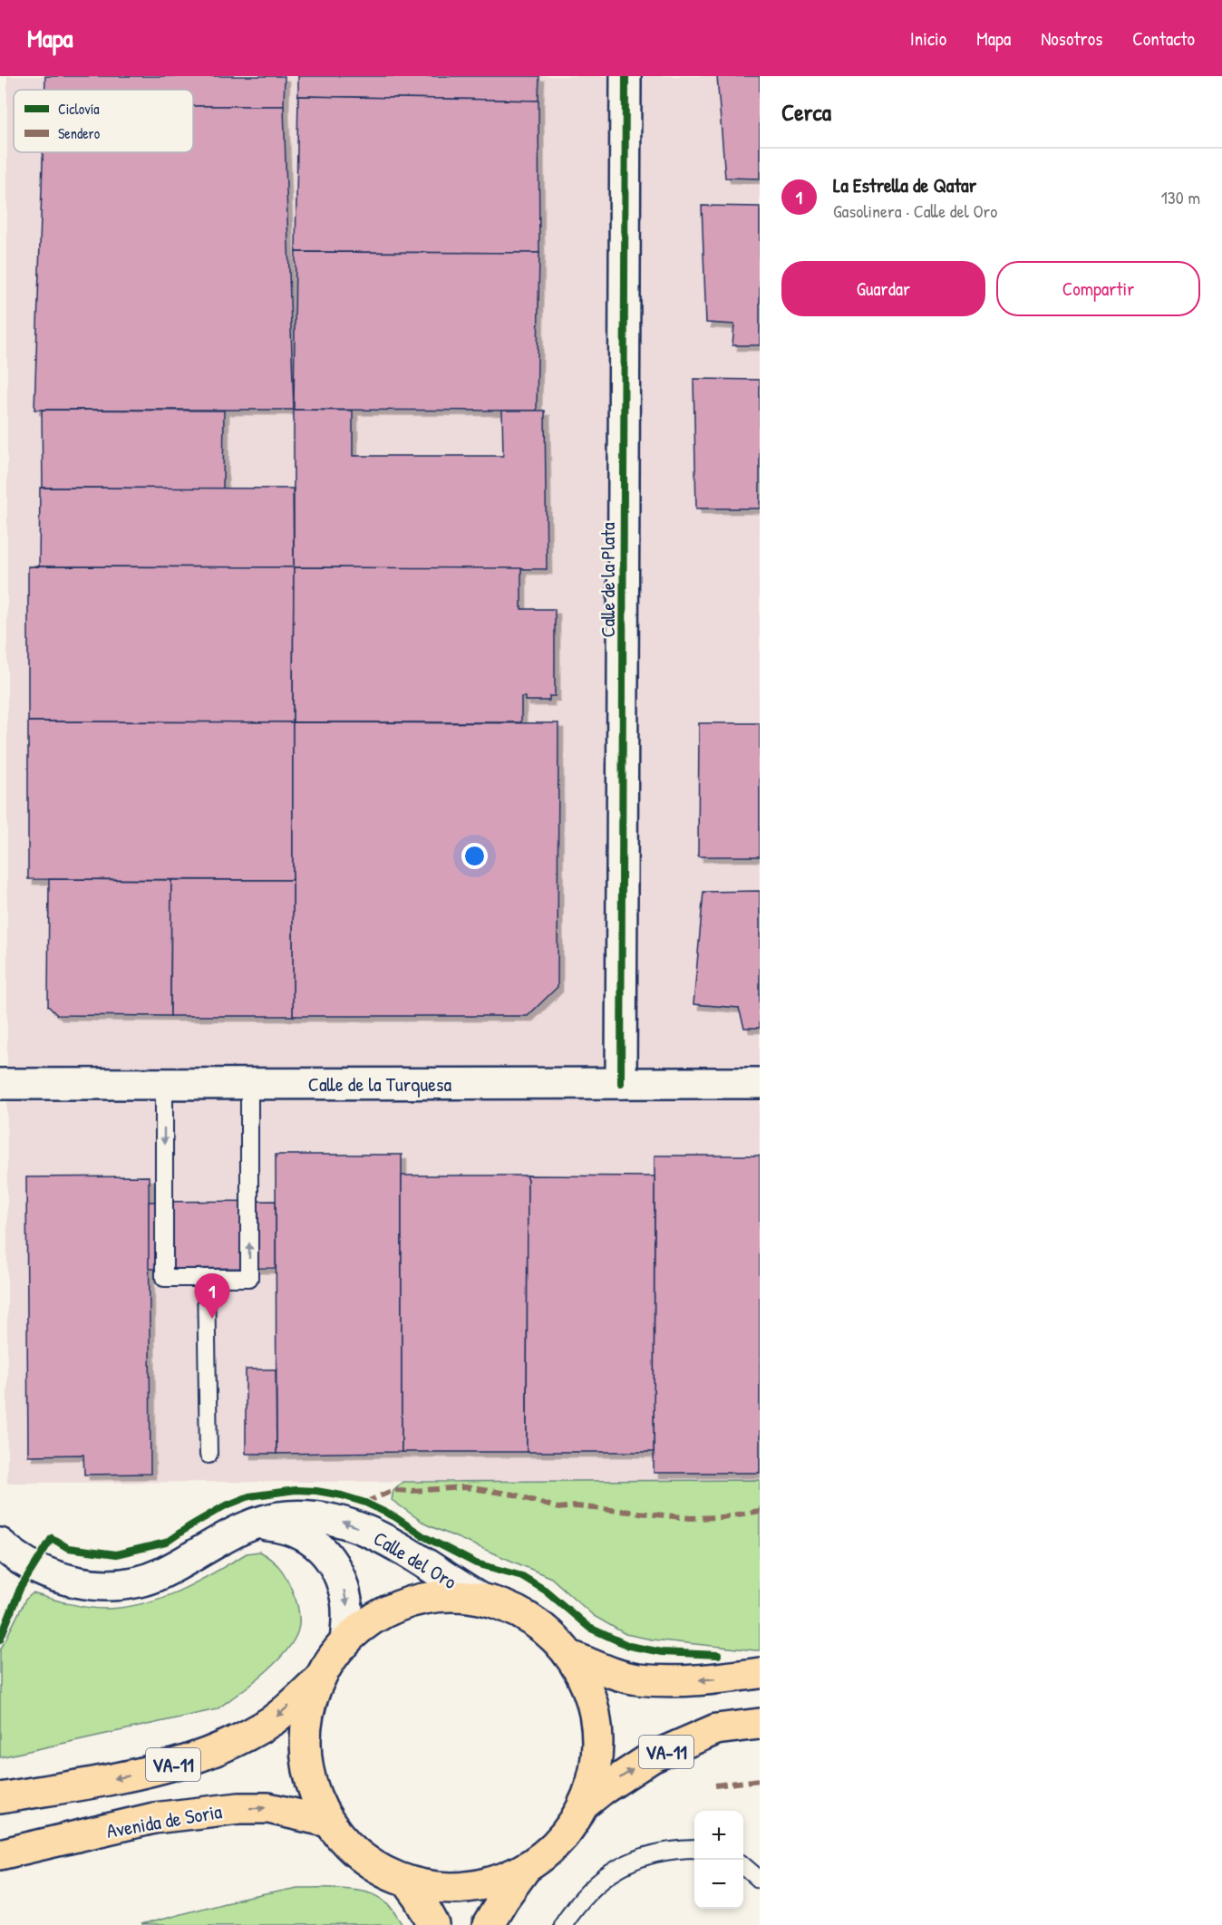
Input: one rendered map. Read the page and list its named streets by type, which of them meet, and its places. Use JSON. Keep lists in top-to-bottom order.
{
  "streets": {
    "highway": ["VA-11", "Avenida de Soria"],
    "street": ["Calle de la Plata", "Calle de la Turquesa", "Calle del Oro"]
  },
  "crossings": [
    ["Calle de la Plata", "Calle de la Turquesa"],
    ["Calle del Oro", "VA-11"],
    ["VA-11", "Avenida de Soria"]
  ],
  "legend": ["Ciclovía", "Sendero"],
  "page": {
    "header": "Mapa",
    "nav": [
      "Inicio",
      "Mapa",
      "Nosotros",
      "Contacto"
    ],
    "heading": "Cerca",
    "list": [
      {
        "mark": "1",
        "name": "La Estrella de Qatar",
        "note": "Gasolinera · Calle del Oro",
        "value": "130 m"
      }
    ],
    "buttons": ["Guardar", "Compartir"],
    "pins": "1",
    "map_buttons": ["+", "−"]
  }
}
